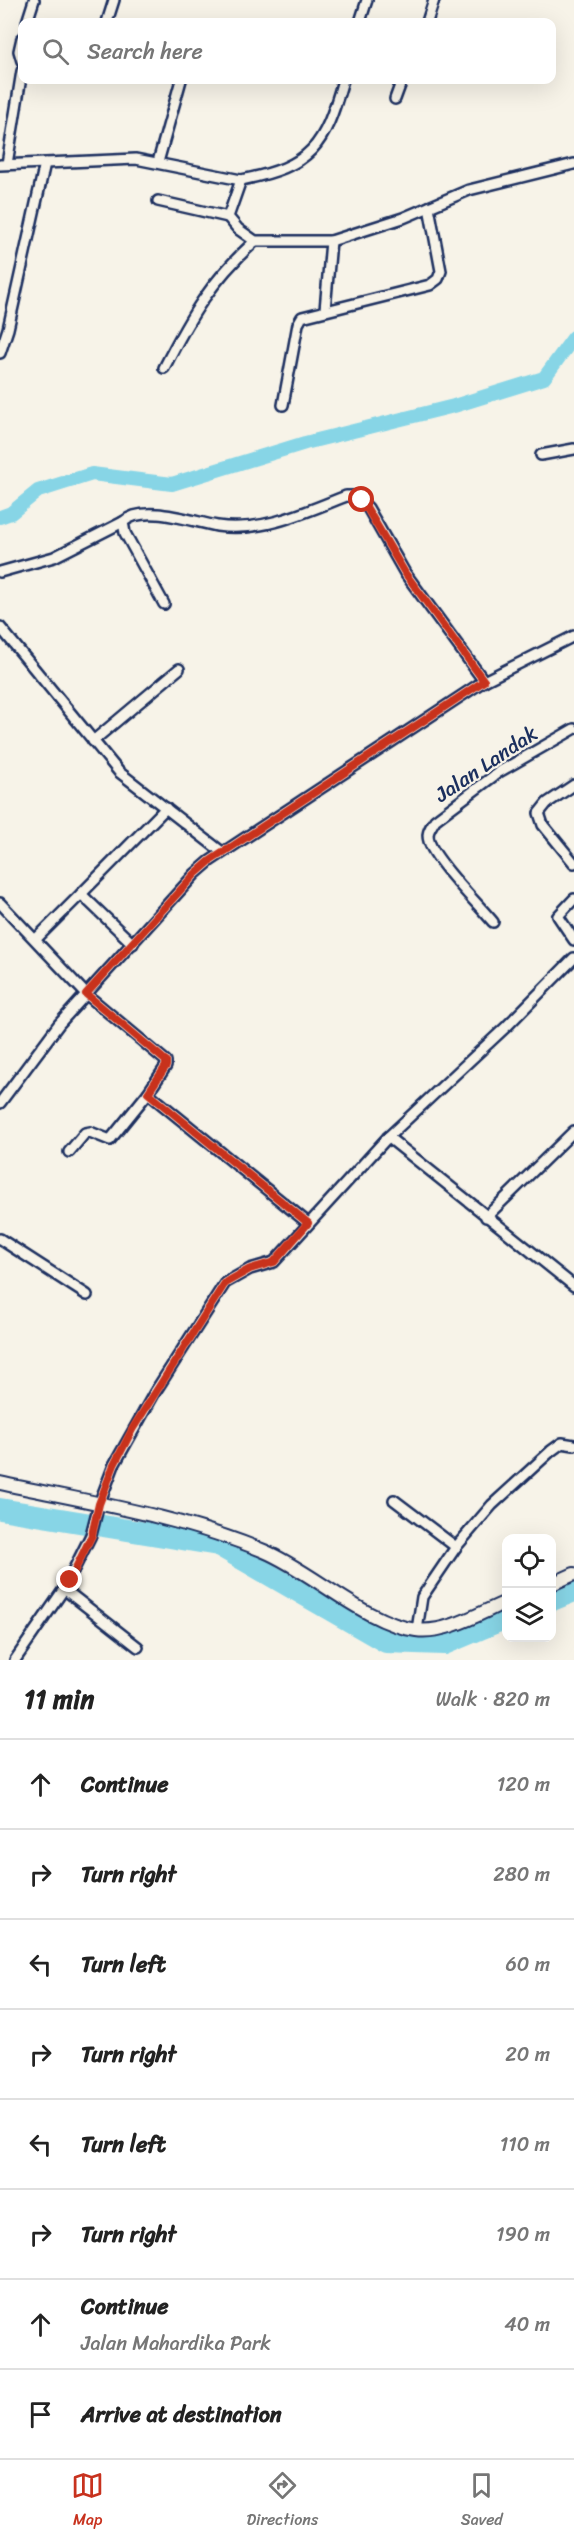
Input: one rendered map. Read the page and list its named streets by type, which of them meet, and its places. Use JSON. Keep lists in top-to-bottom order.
{
  "streets": {
    "street": ["Jalan Landak"]
  },
  "page": {
    "search": "Search here",
    "heading": ["11 min", "Walk · 820 m"],
    "list": [
      ["Continue", "120 m"],
      ["Turn right", "280 m"],
      ["Turn left", "60 m"],
      ["Turn right", "20 m"],
      ["Turn left", "110 m"],
      ["Turn right", "190 m"],
      ["Continue", "Jalan Mahardika Park", "40 m"],
      "Arrive at destination"
    ],
    "nav": ["Map", "Directions", "Saved"]
  }
}
